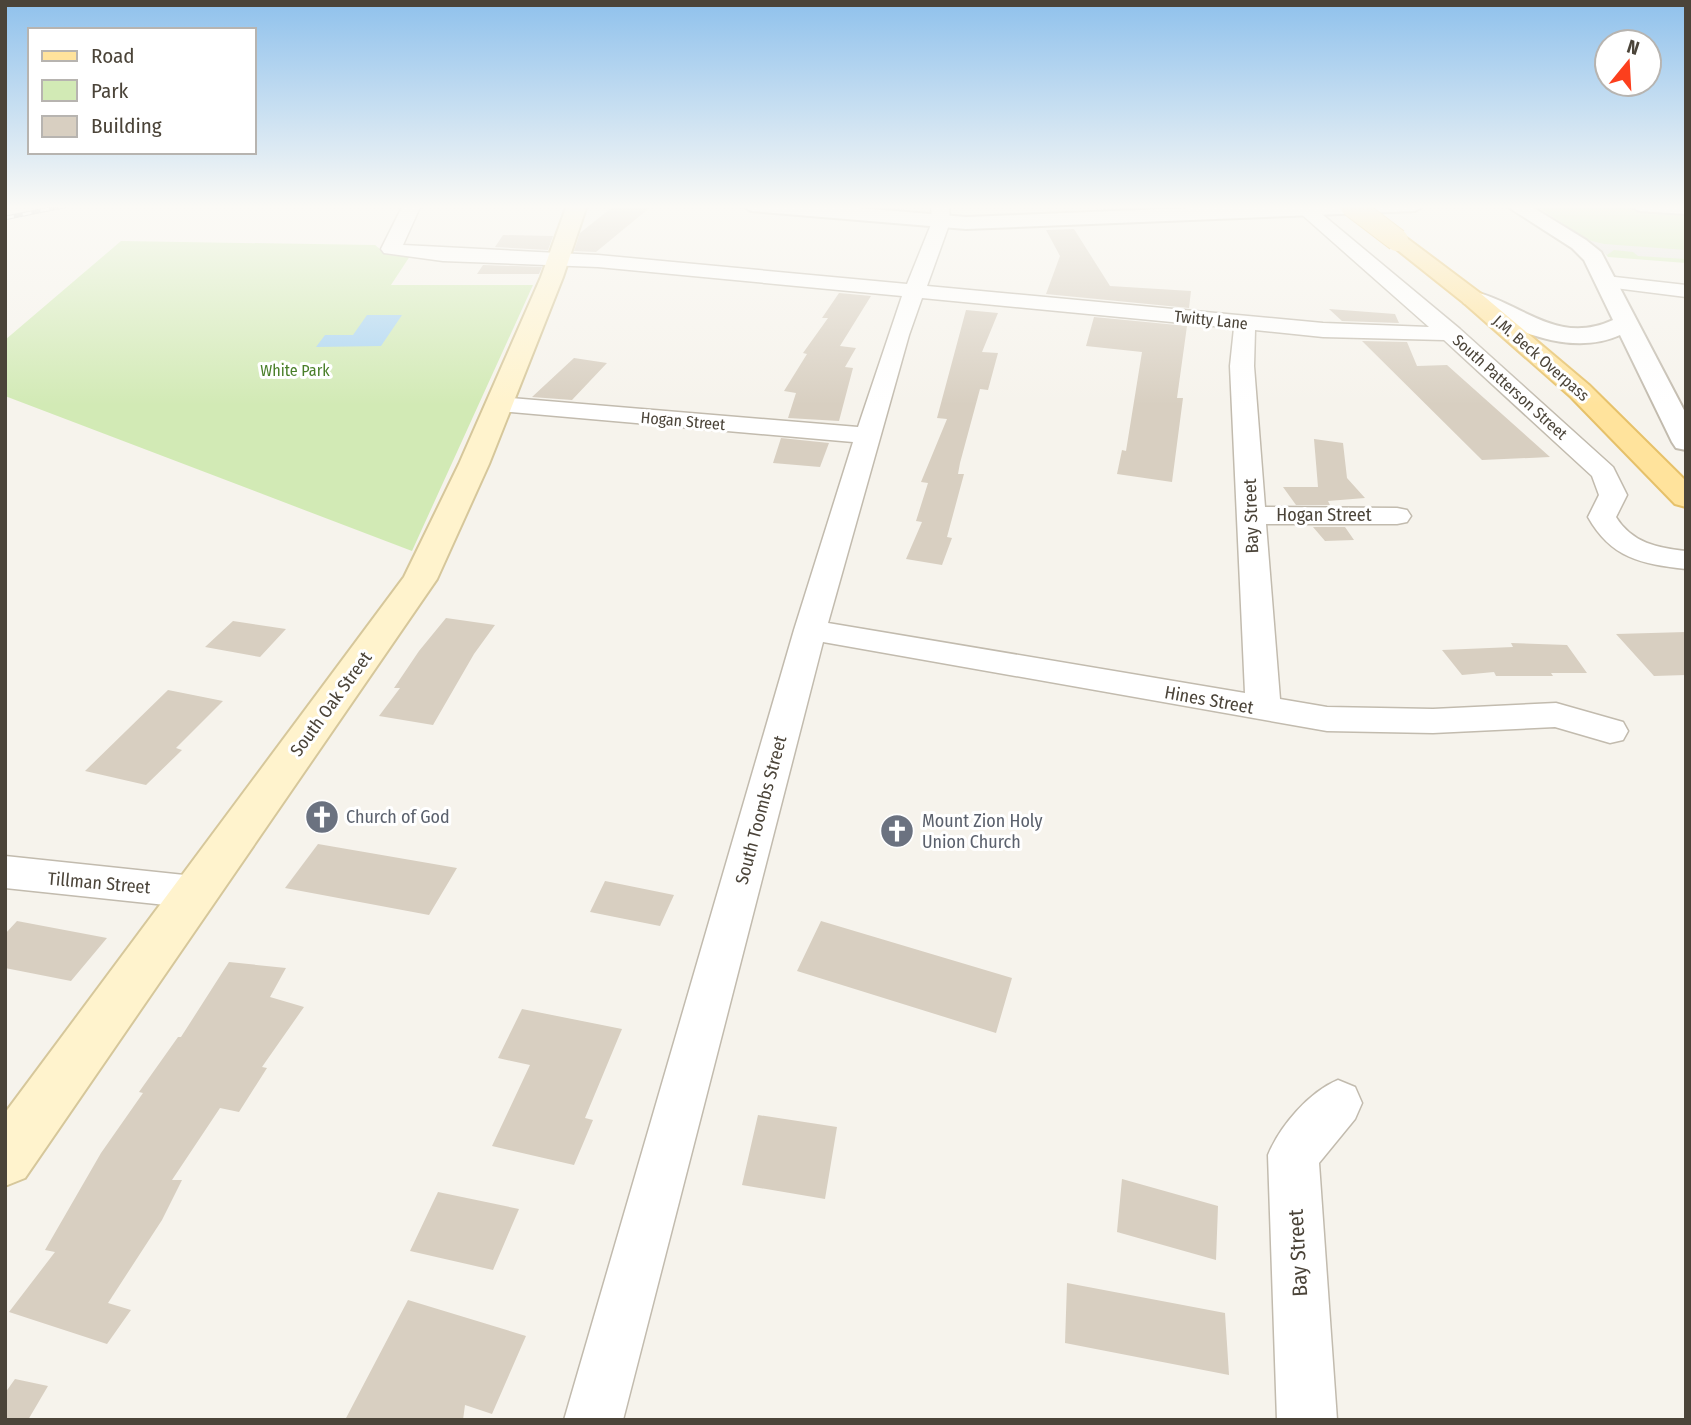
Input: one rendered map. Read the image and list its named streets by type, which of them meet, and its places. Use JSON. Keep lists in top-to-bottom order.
{
  "streets": {
    "main road": ["J.M. Beck Overpass", "South Oak Street"],
    "street": [
      "Twitty Lane",
      "South Patterson Street",
      "Hogan Street",
      "Bay Street",
      "Hines Street",
      "South Toombs Street",
      "Tillman Street"
    ]
  },
  "crossings": [
    ["Twitty Lane", "South Patterson Street"],
    ["Twitty Lane", "Bay Street"],
    ["Twitty Lane", "South Toombs Street"],
    ["Hogan Street", "Bay Street"],
    ["Hogan Street", "South Oak Street"],
    ["Hogan Street", "South Toombs Street"],
    ["Bay Street", "Hines Street"],
    ["Hines Street", "South Toombs Street"],
    ["South Oak Street", "Tillman Street"]
  ],
  "parks": ["White Park"],
  "places": {
    "church": ["Church of God", "Mount Zion Holy Union Church"]
  },
  "legend": ["Road", "Park", "Building"],
  "north": "top"
}
